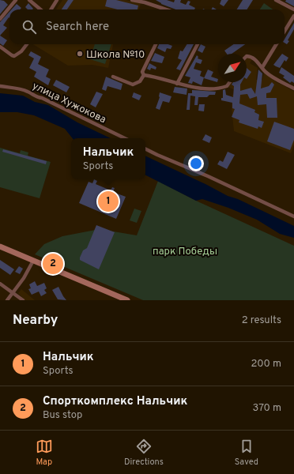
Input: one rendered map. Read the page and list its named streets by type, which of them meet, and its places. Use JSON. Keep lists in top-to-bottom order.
{
  "streets": {
    "street": ["улица Хужокова"]
  },
  "parks": ["парк Победы"],
  "places": ["Школа №10"],
  "north": "top right",
  "page": {
    "search": "Search here",
    "popup": ["Нальчик", "Sports"],
    "pins": ["1", "2"],
    "heading": ["Nearby", "2 results"],
    "list": [
      {
        "mark": "1",
        "name": "Нальчик",
        "note": "Sports",
        "value": "200 m"
      },
      {
        "mark": "2",
        "name": "Спорткомплекс Нальчик",
        "note": "Bus stop",
        "value": "370 m"
      }
    ],
    "nav": ["Map", "Directions", "Saved"]
  }
}
